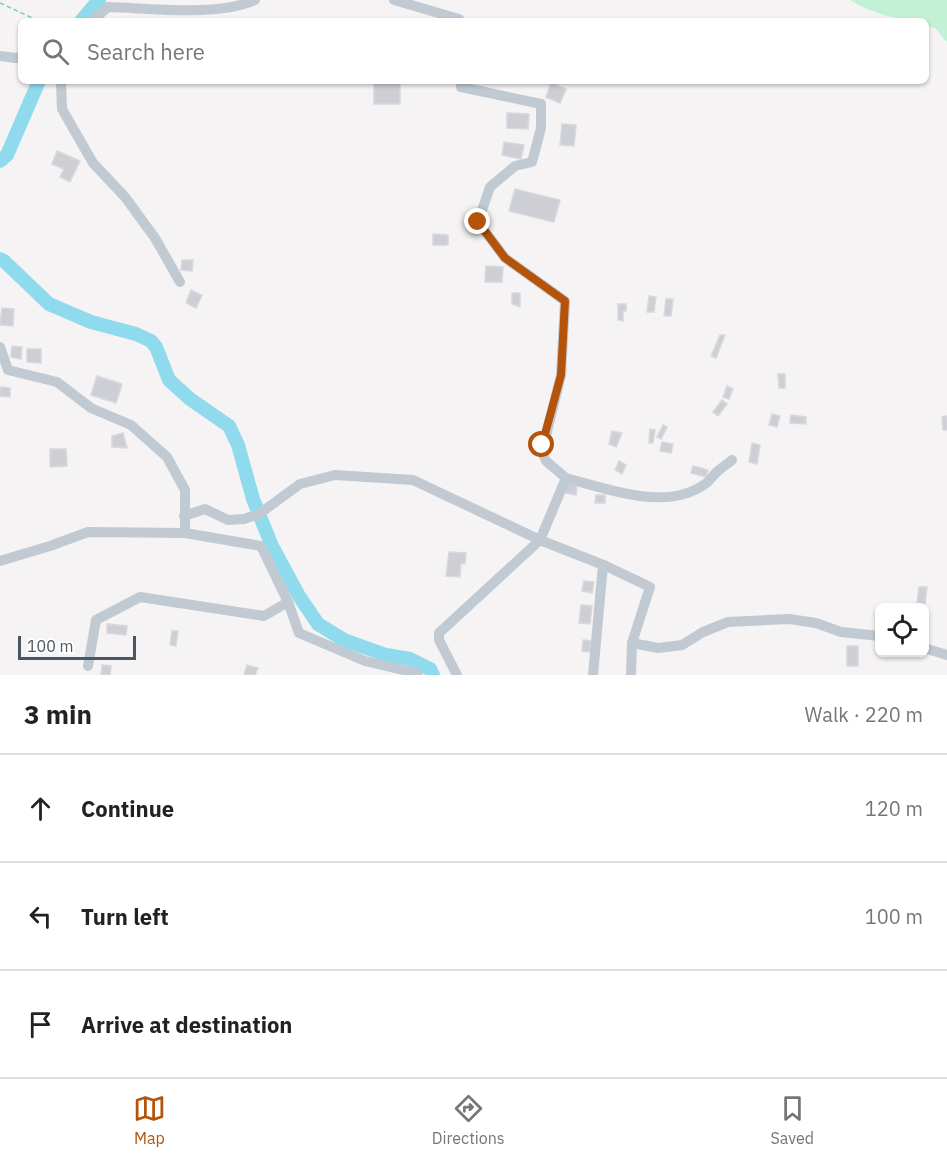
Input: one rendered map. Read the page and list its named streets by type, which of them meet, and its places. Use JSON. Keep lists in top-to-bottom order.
{
  "scale_bar": "100 m",
  "page": {
    "search": "Search here",
    "scale": "100 m",
    "heading": ["3 min", "Walk · 220 m"],
    "list": [
      ["Continue", "120 m"],
      ["Turn left", "100 m"],
      "Arrive at destination"
    ],
    "nav": ["Map", "Directions", "Saved"]
  }
}
